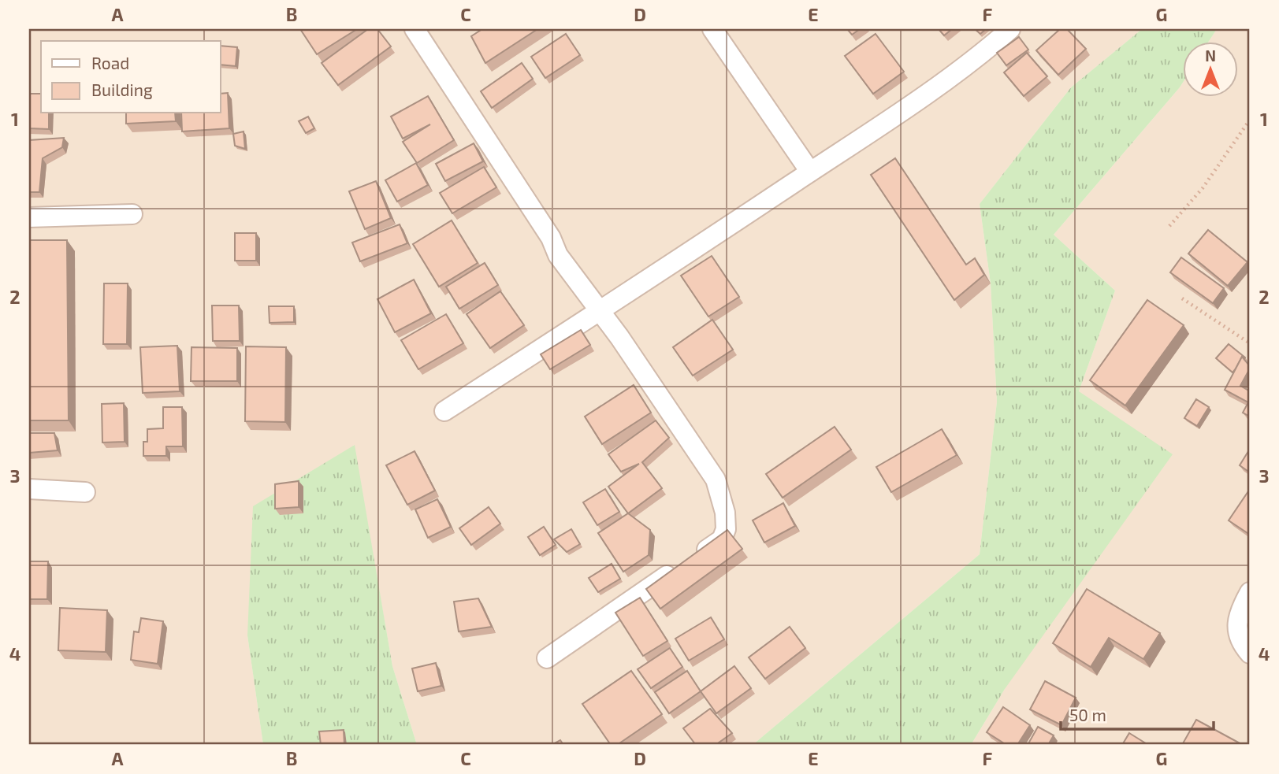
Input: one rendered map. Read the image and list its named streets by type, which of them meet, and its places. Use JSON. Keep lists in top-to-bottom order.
{
  "legend": ["Road", "Building"],
  "scale_bar": "50 m",
  "north": "top",
  "grid": {
    "columns": [
      "A",
      "B",
      "C",
      "D",
      "E",
      "F",
      "G"
    ],
    "rows": [
      "1",
      "2",
      "3",
      "4"
    ]
  }
}
